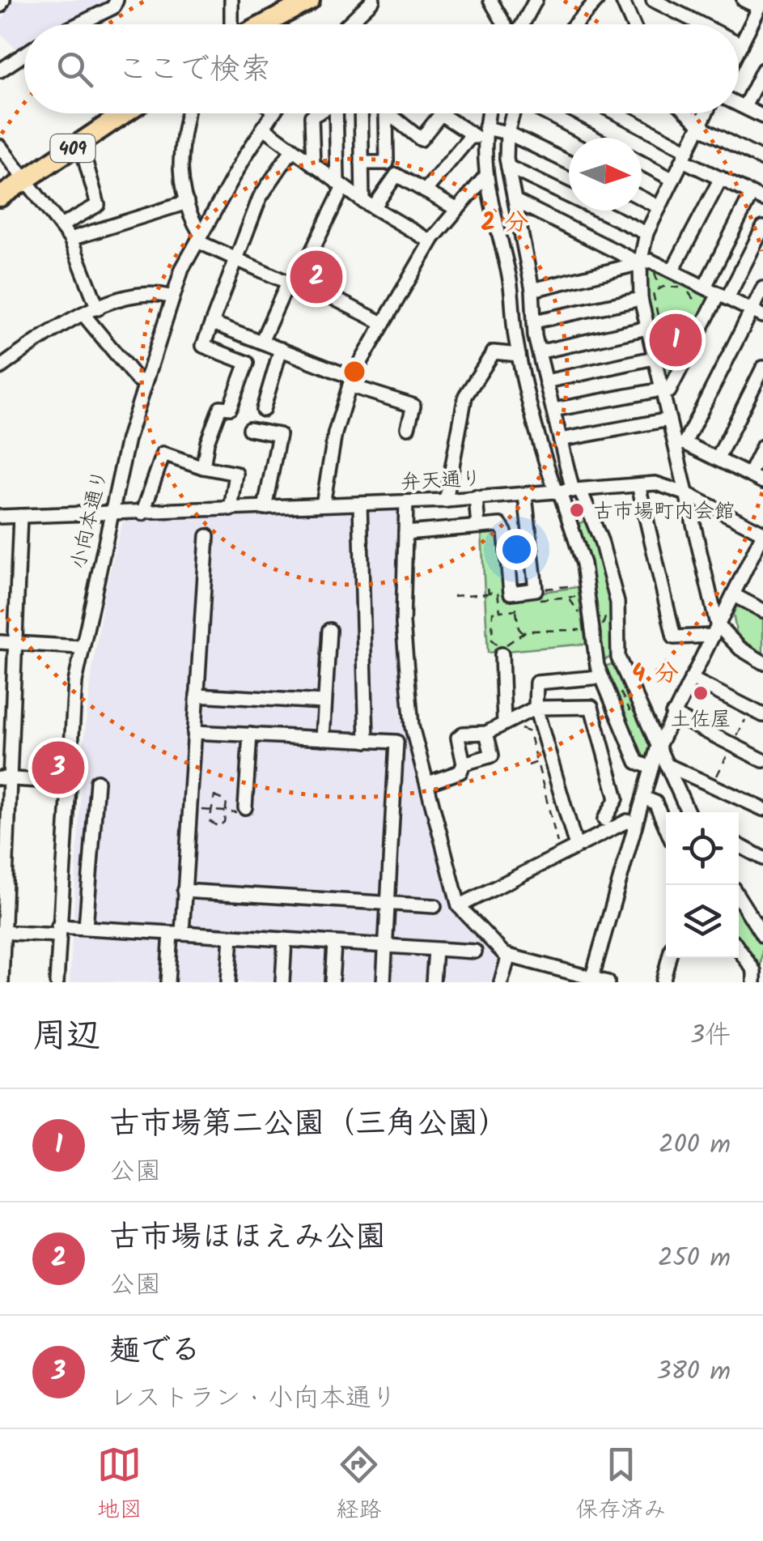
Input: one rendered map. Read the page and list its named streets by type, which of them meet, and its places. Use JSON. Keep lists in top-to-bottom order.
{
  "streets": {
    "highway": ["409"],
    "street": ["弁天通り", "小向本通り"]
  },
  "crossings": [
    ["弁天通り", "小向本通り"]
  ],
  "places": ["古市場町内会館", "土佐屋"],
  "north": "right",
  "page": {
    "search": "ここで検索",
    "pins": ["2", "1", "3"],
    "heading": ["周辺", "3件"],
    "list": [
      {
        "mark": "1",
        "name": "古市場第二公園（三角公園）",
        "note": "公園",
        "value": "200 m"
      },
      {
        "mark": "2",
        "name": "古市場ほほえみ公園",
        "note": "公園",
        "value": "250 m"
      },
      {
        "mark": "3",
        "name": "麺でる",
        "note": "レストラン · 小向本通り",
        "value": "380 m"
      }
    ],
    "nav": ["地図", "経路", "保存済み"]
  },
  "rings": ["2 分", "4 分"]
}
